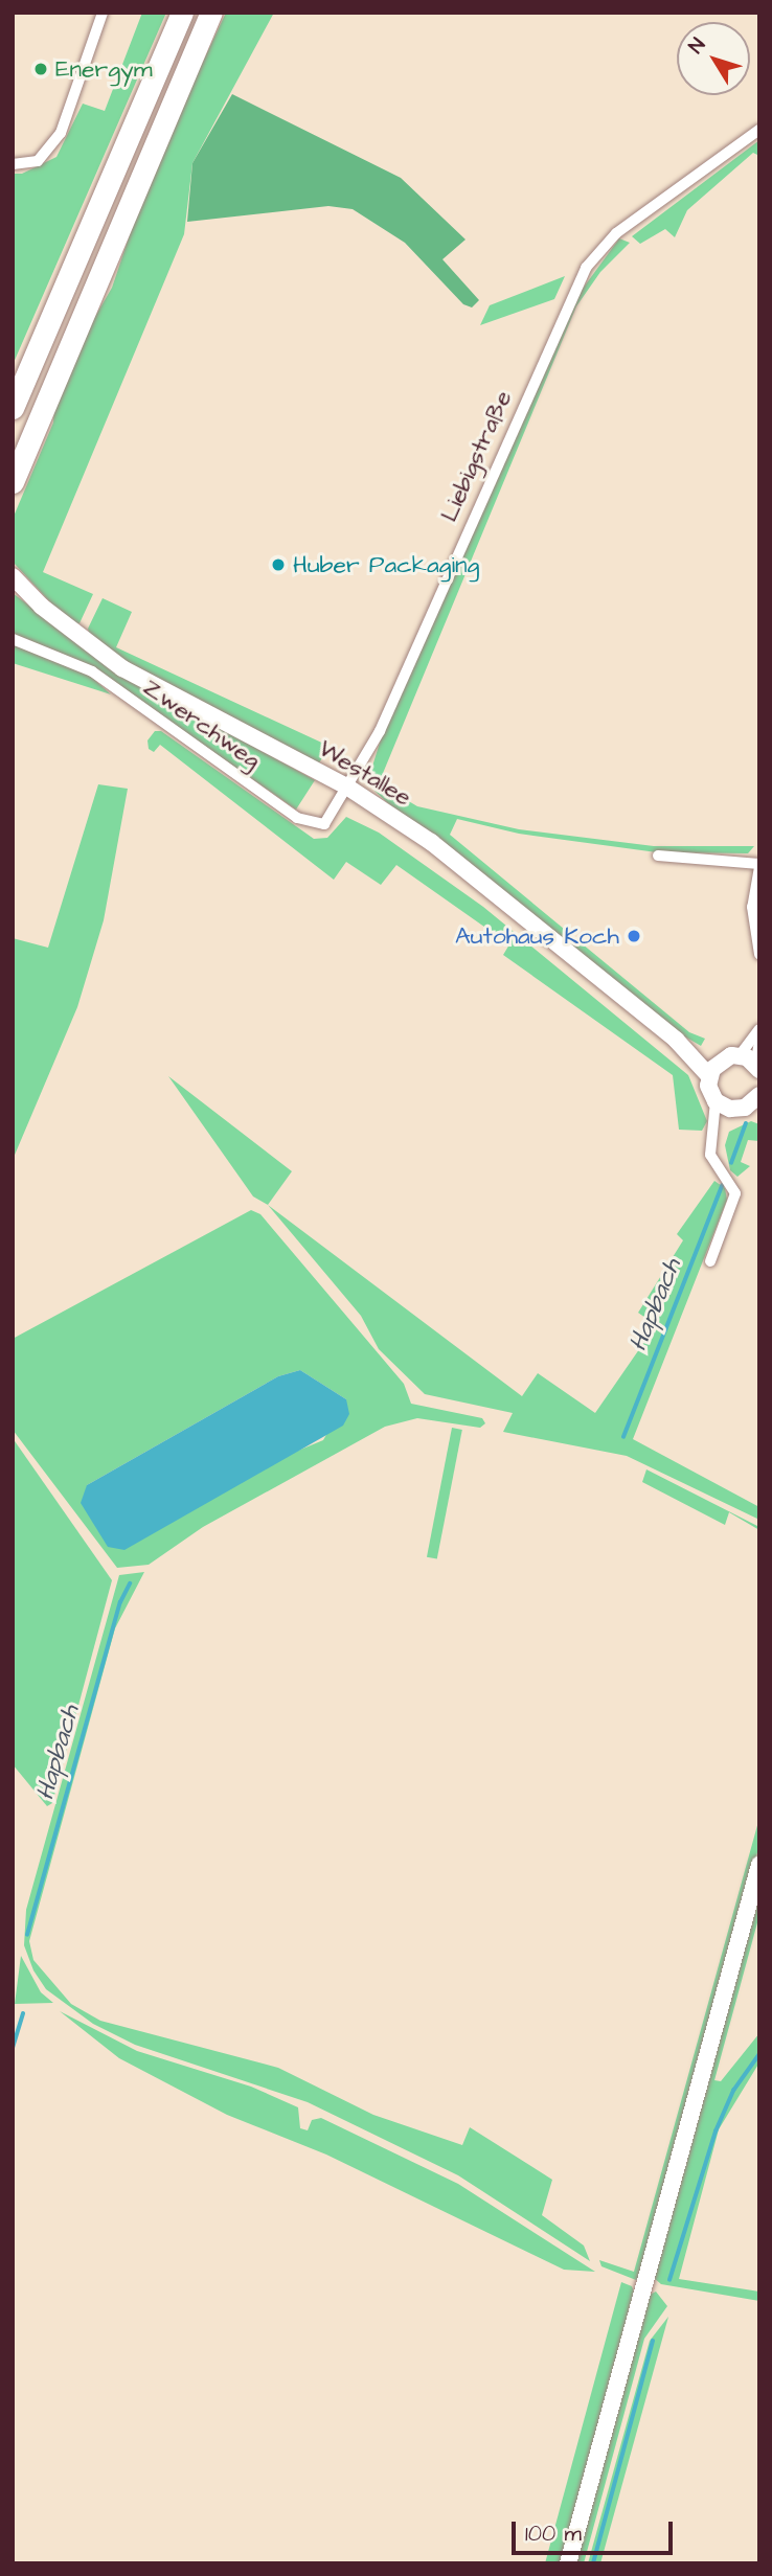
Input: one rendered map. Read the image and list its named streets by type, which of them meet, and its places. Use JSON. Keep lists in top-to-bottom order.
{
  "streets": {
    "main road": ["Westallee"],
    "street": ["Liebigstraße", "Zwerchweg"]
  },
  "crossings": [
    ["Liebigstraße", "Zwerchweg"],
    ["Liebigstraße", "Westallee"],
    ["Zwerchweg", "Westallee"]
  ],
  "water": ["Hapbach"],
  "places": ["Energym", "Huber Packaging", "Autohaus Koch"],
  "scale_bar": "100 m",
  "north": "top left"
}
